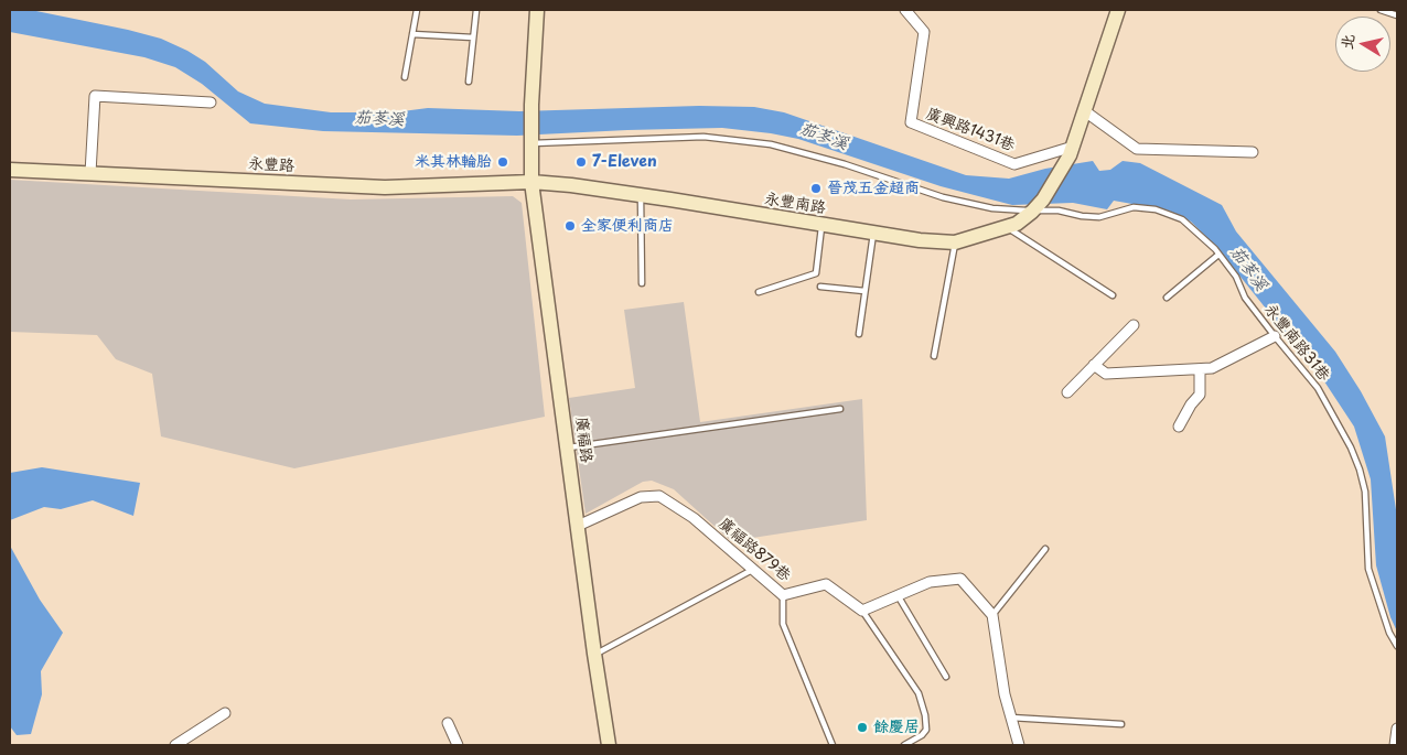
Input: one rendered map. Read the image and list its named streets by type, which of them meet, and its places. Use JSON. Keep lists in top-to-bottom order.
{
  "streets": {
    "street": [
      "廣興路1431巷",
      "永豐路",
      "永豐南路",
      "廣福路",
      "廣福路879巷"
    ],
    "lane": ["永豐南路31巷"]
  },
  "crossings": [
    ["廣興路1431巷", "永豐南路"],
    ["永豐路", "永豐南路"],
    ["永豐路", "廣福路"],
    ["永豐南路", "永豐南路31巷"],
    ["永豐南路", "廣福路"],
    ["永豐南路31巷", "廣福路"],
    ["廣福路", "廣福路879巷"]
  ],
  "water": ["茄苳溪"],
  "places": [
    "米其林輪胎",
    "7-Eleven",
    "晉茂五金超商",
    "全家便利商店",
    "餘慶居"
  ],
  "north": "left"
}
